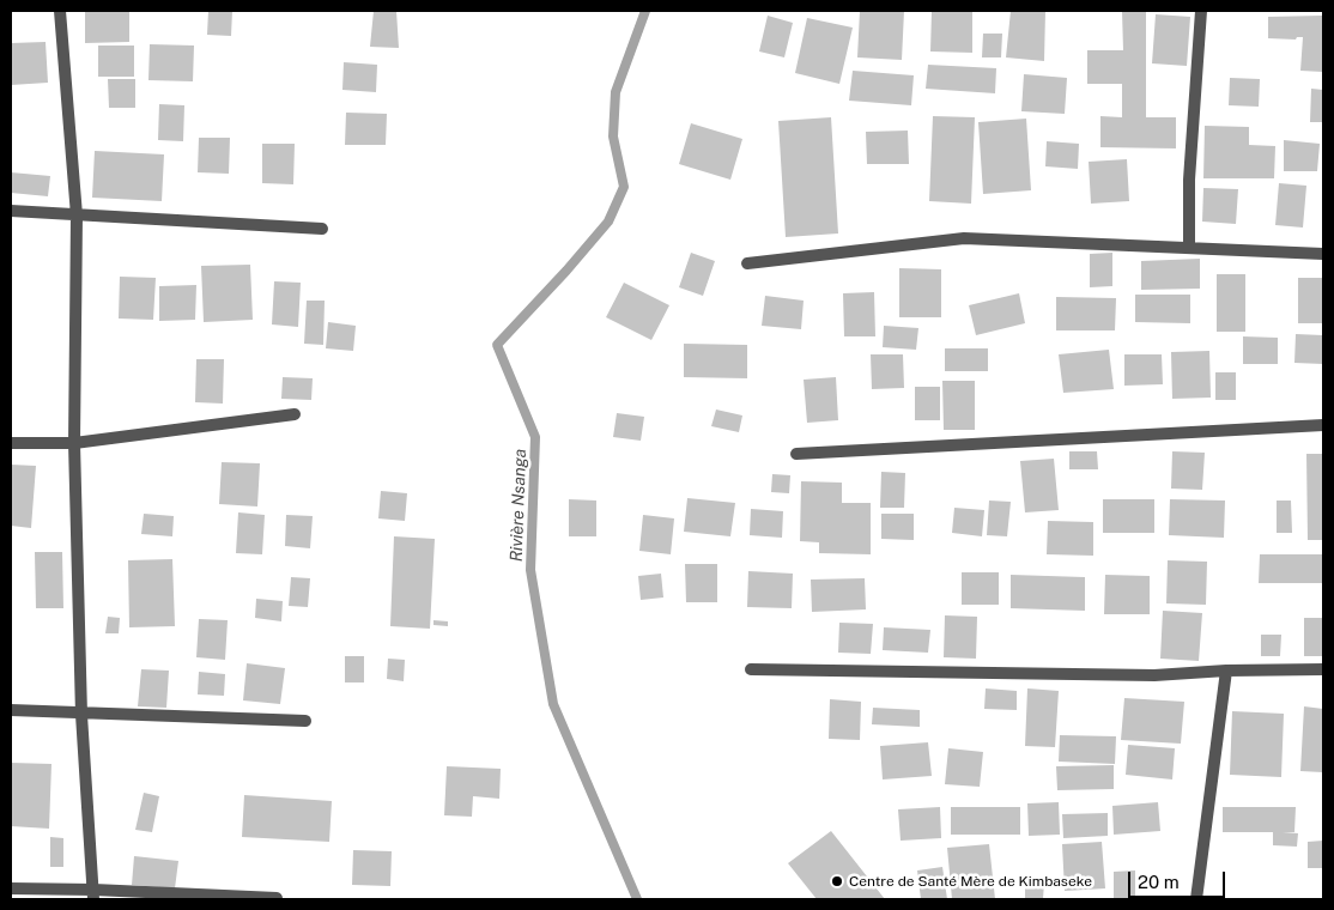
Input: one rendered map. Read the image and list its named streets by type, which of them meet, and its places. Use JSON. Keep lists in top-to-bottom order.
{
  "water": ["Rivière Nsanga"],
  "places": ["Centre de Santé Mère de Kimbaseke"],
  "scale_bar": "20 m"
}
